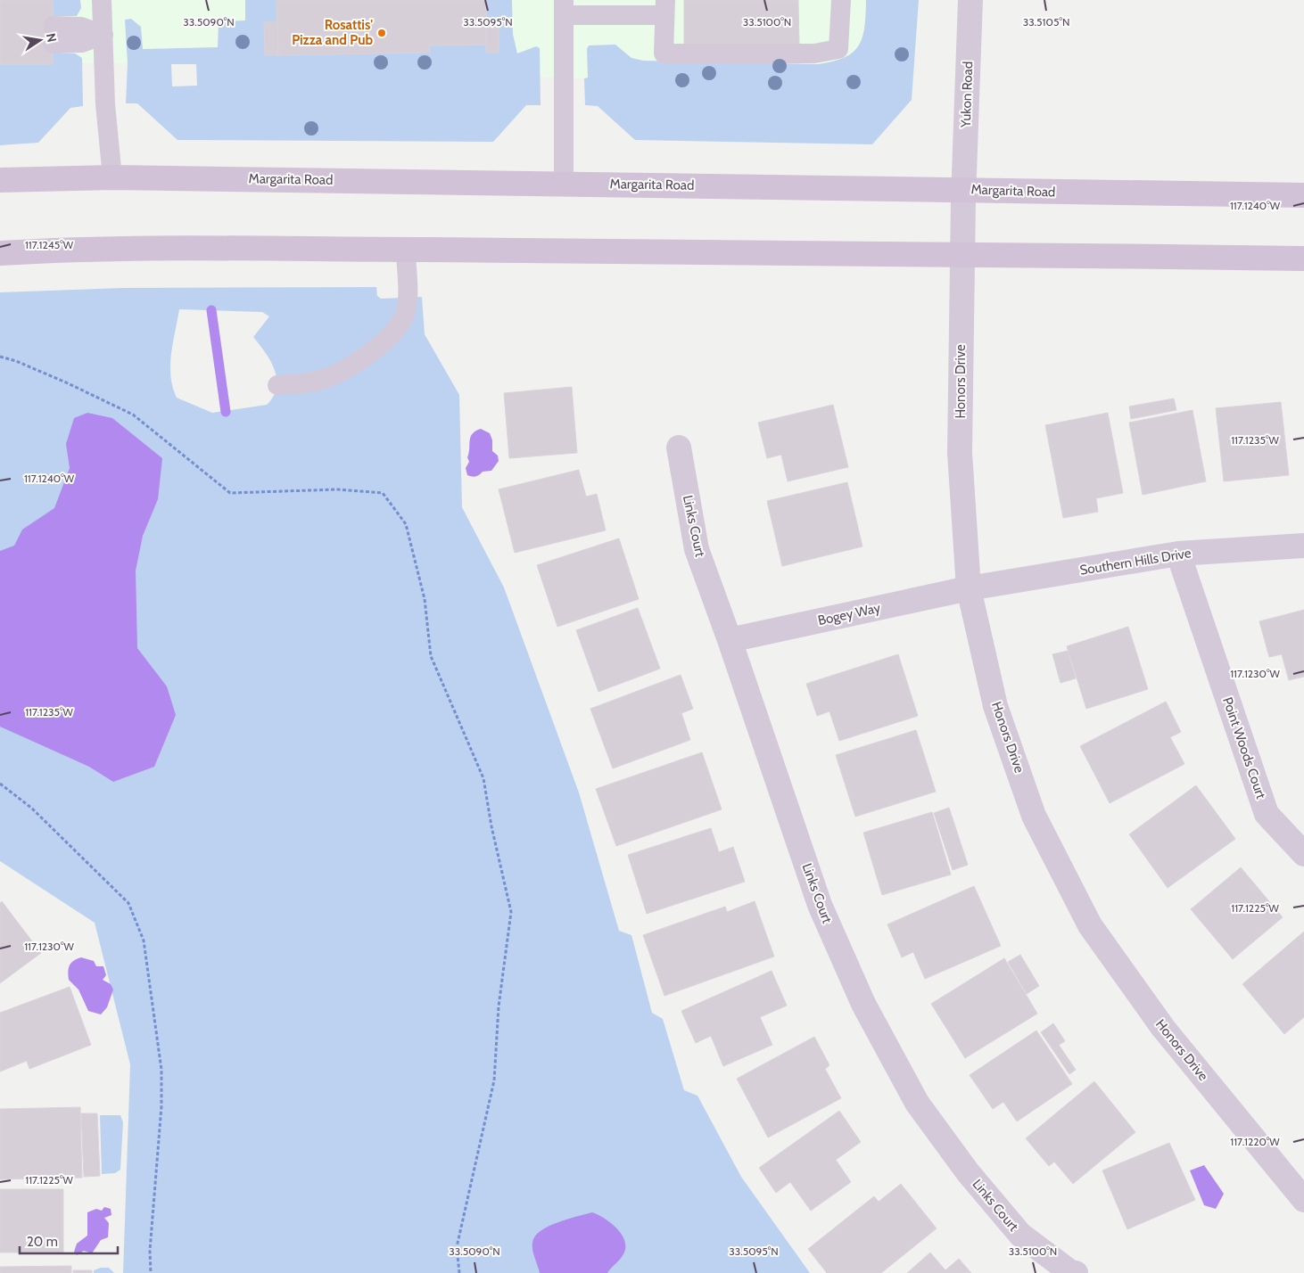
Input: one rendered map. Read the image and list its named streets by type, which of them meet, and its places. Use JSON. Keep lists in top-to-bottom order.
{
  "streets": {
    "main road": ["Margarita Road"],
    "street": [
      "Yukon Road",
      "Honors Drive",
      "Links Court",
      "Southern Hills Drive",
      "Bogey Way",
      "Point Woods Court"
    ]
  },
  "crossings": [
    ["Yukon Road", "Margarita Road"],
    ["Yukon Road", "Honors Drive"],
    ["Margarita Road", "Honors Drive"],
    ["Honors Drive", "Southern Hills Drive"],
    ["Honors Drive", "Bogey Way"],
    ["Links Court", "Bogey Way"],
    ["Southern Hills Drive", "Bogey Way"],
    ["Southern Hills Drive", "Point Woods Court"]
  ],
  "places": ["Rosattis' Pizza and Pub"],
  "scale_bar": "20 m",
  "north": "right",
  "coordinates": [
    "33.5090°N",
    "33.5095°N",
    "33.5100°N",
    "33.5105°N",
    "117.1240°W",
    "117.1245°W",
    "117.1235°W",
    "117.1230°W",
    "117.1225°W",
    "117.1220°W"
  ]
}
